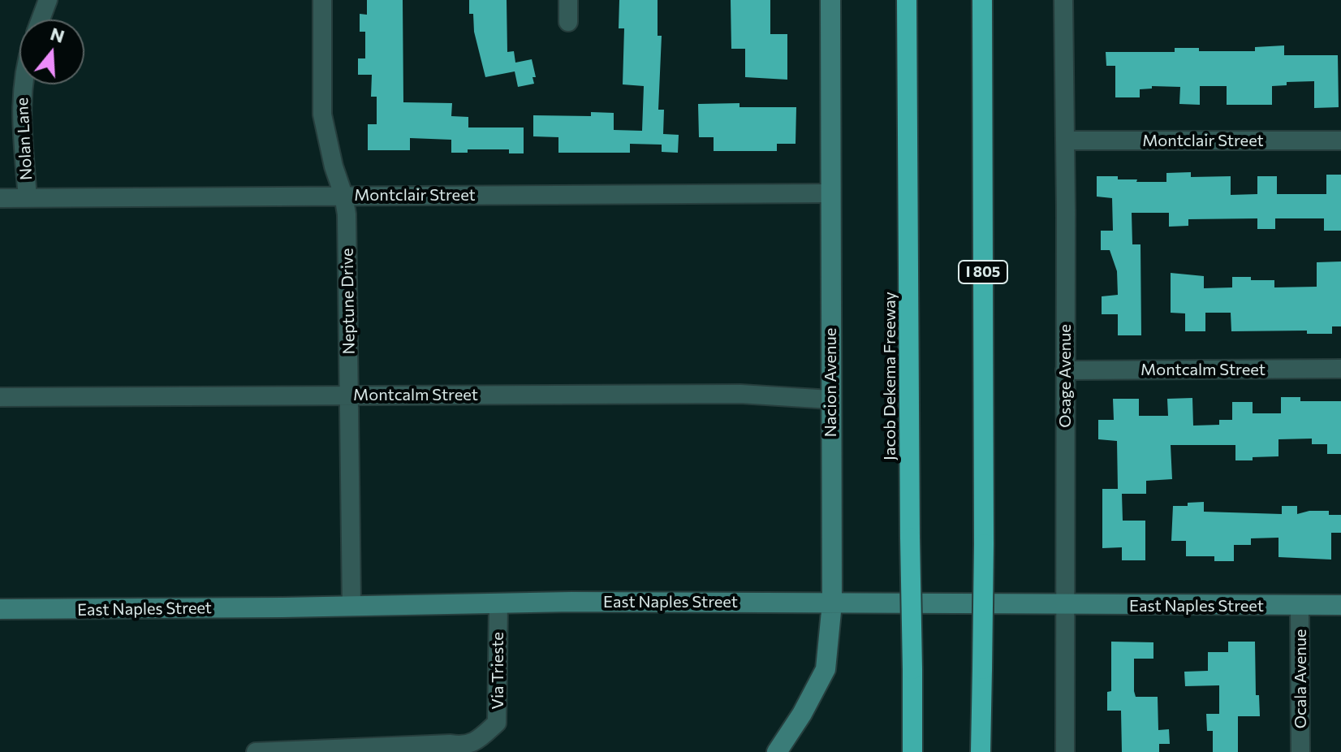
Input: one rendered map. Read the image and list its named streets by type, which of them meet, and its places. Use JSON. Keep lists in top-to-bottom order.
{
  "streets": {
    "highway": ["I 805", "Jacob Dekema Freeway"],
    "street": [
      "Nolan Lane",
      "Montclair Street",
      "Neptune Drive",
      "Montcalm Street",
      "Osage Avenue",
      "Nacion Avenue",
      "East Naples Street",
      "Via Trieste",
      "Ocala Avenue"
    ]
  },
  "crossings": [
    ["Nolan Lane", "Montclair Street"],
    ["Montclair Street", "Neptune Drive"],
    ["Montclair Street", "Osage Avenue"],
    ["Montclair Street", "Nacion Avenue"],
    ["Neptune Drive", "Montcalm Street"],
    ["Neptune Drive", "East Naples Street"],
    ["Montcalm Street", "Osage Avenue"],
    ["Montcalm Street", "Nacion Avenue"],
    ["Osage Avenue", "East Naples Street"],
    ["Nacion Avenue", "East Naples Street"],
    ["East Naples Street", "Via Trieste"],
    ["East Naples Street", "Ocala Avenue"]
  ],
  "north": "top"
}
